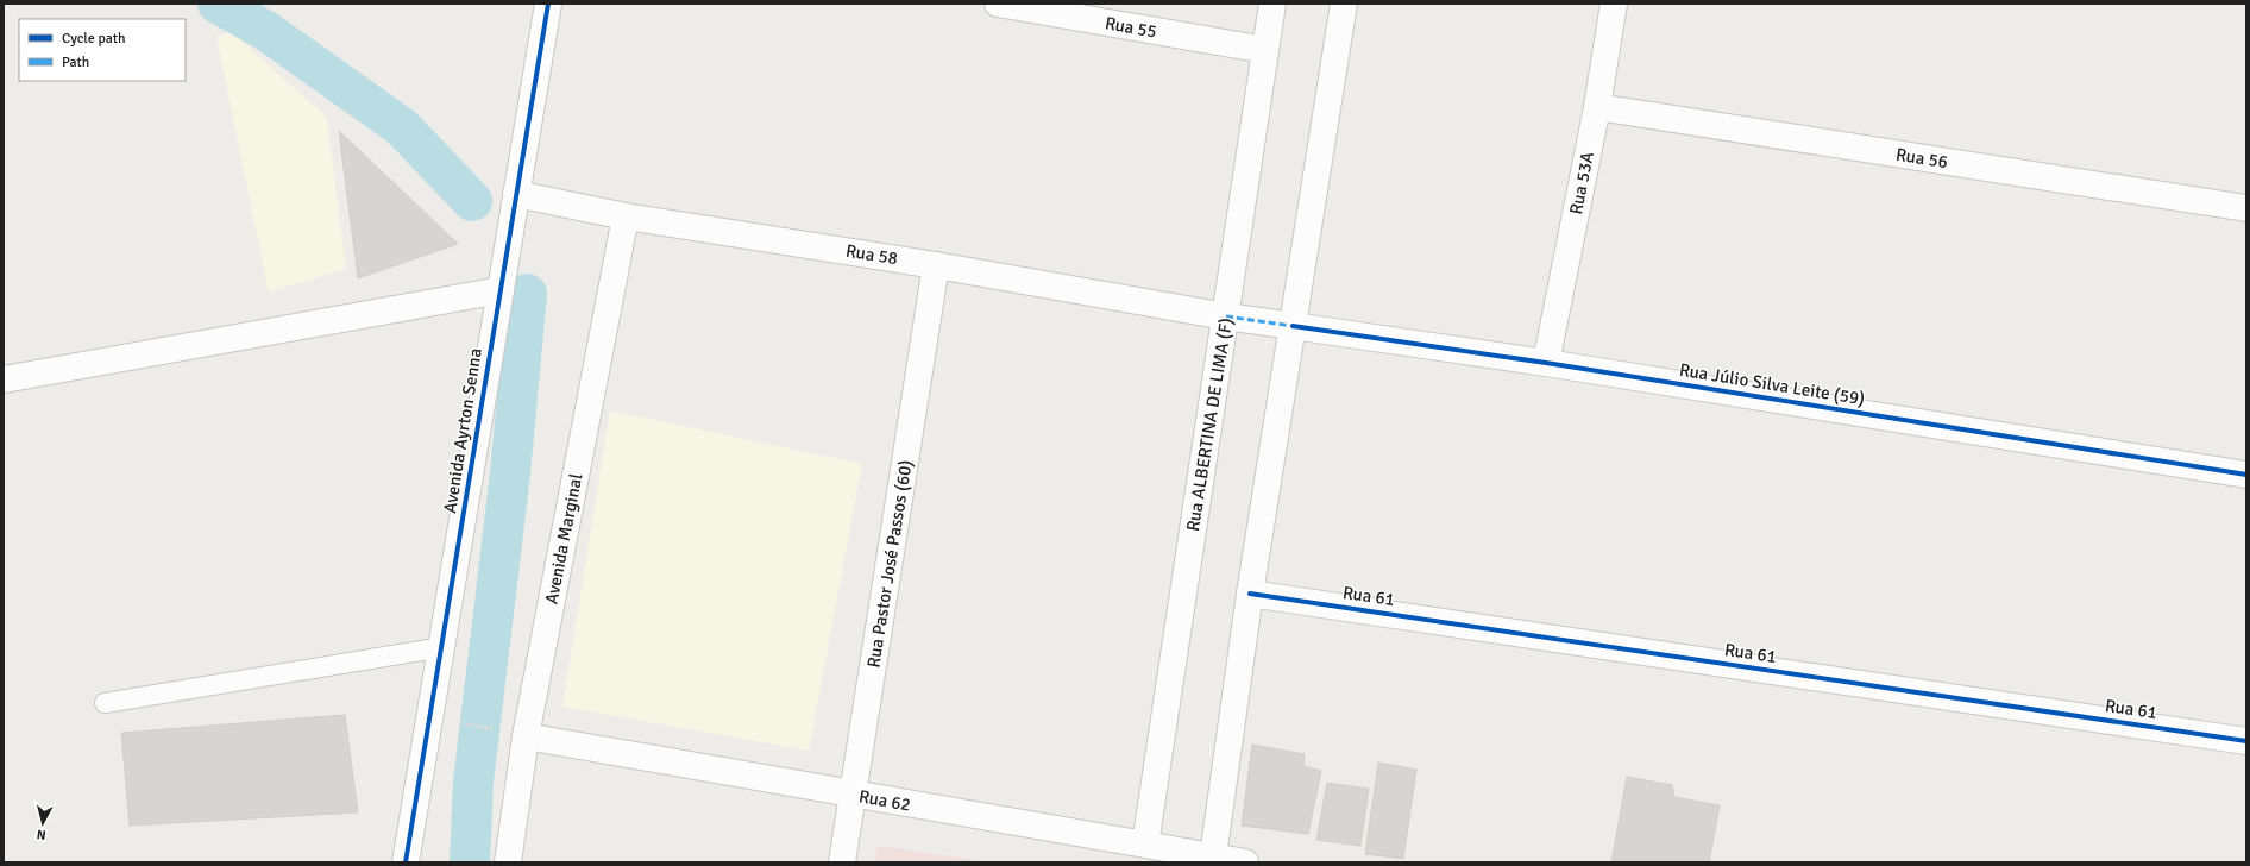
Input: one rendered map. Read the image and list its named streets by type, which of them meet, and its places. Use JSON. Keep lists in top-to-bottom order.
{
  "streets": {
    "street": [
      "Rua 55",
      "Rua 56",
      "Rua 53A",
      "Rua 58",
      "Rua Júlio Silva Leite (59)",
      "Rua ALBERTINA DE LIMA (F)",
      "Avenida Ayrton Senna",
      "Avenida Marginal",
      "Rua Pastor José Passos (60)",
      "Rua 61",
      "Rua 62"
    ]
  },
  "crossings": [
    ["Rua 55", "Rua ALBERTINA DE LIMA (F)"],
    ["Rua 56", "Rua 53A"],
    ["Rua 53A", "Rua Júlio Silva Leite (59)"],
    ["Rua 58", "Rua Júlio Silva Leite (59)"],
    ["Rua 58", "Rua ALBERTINA DE LIMA (F)"],
    ["Rua 58", "Avenida Ayrton Senna"],
    ["Rua 58", "Avenida Marginal"],
    ["Rua 58", "Rua Pastor José Passos (60)"],
    ["Rua ALBERTINA DE LIMA (F)", "Rua 62"],
    ["Avenida Marginal", "Rua 62"],
    ["Rua Pastor José Passos (60)", "Rua 62"]
  ],
  "legend": ["Cycle path", "Path"],
  "north": "bottom"
}
